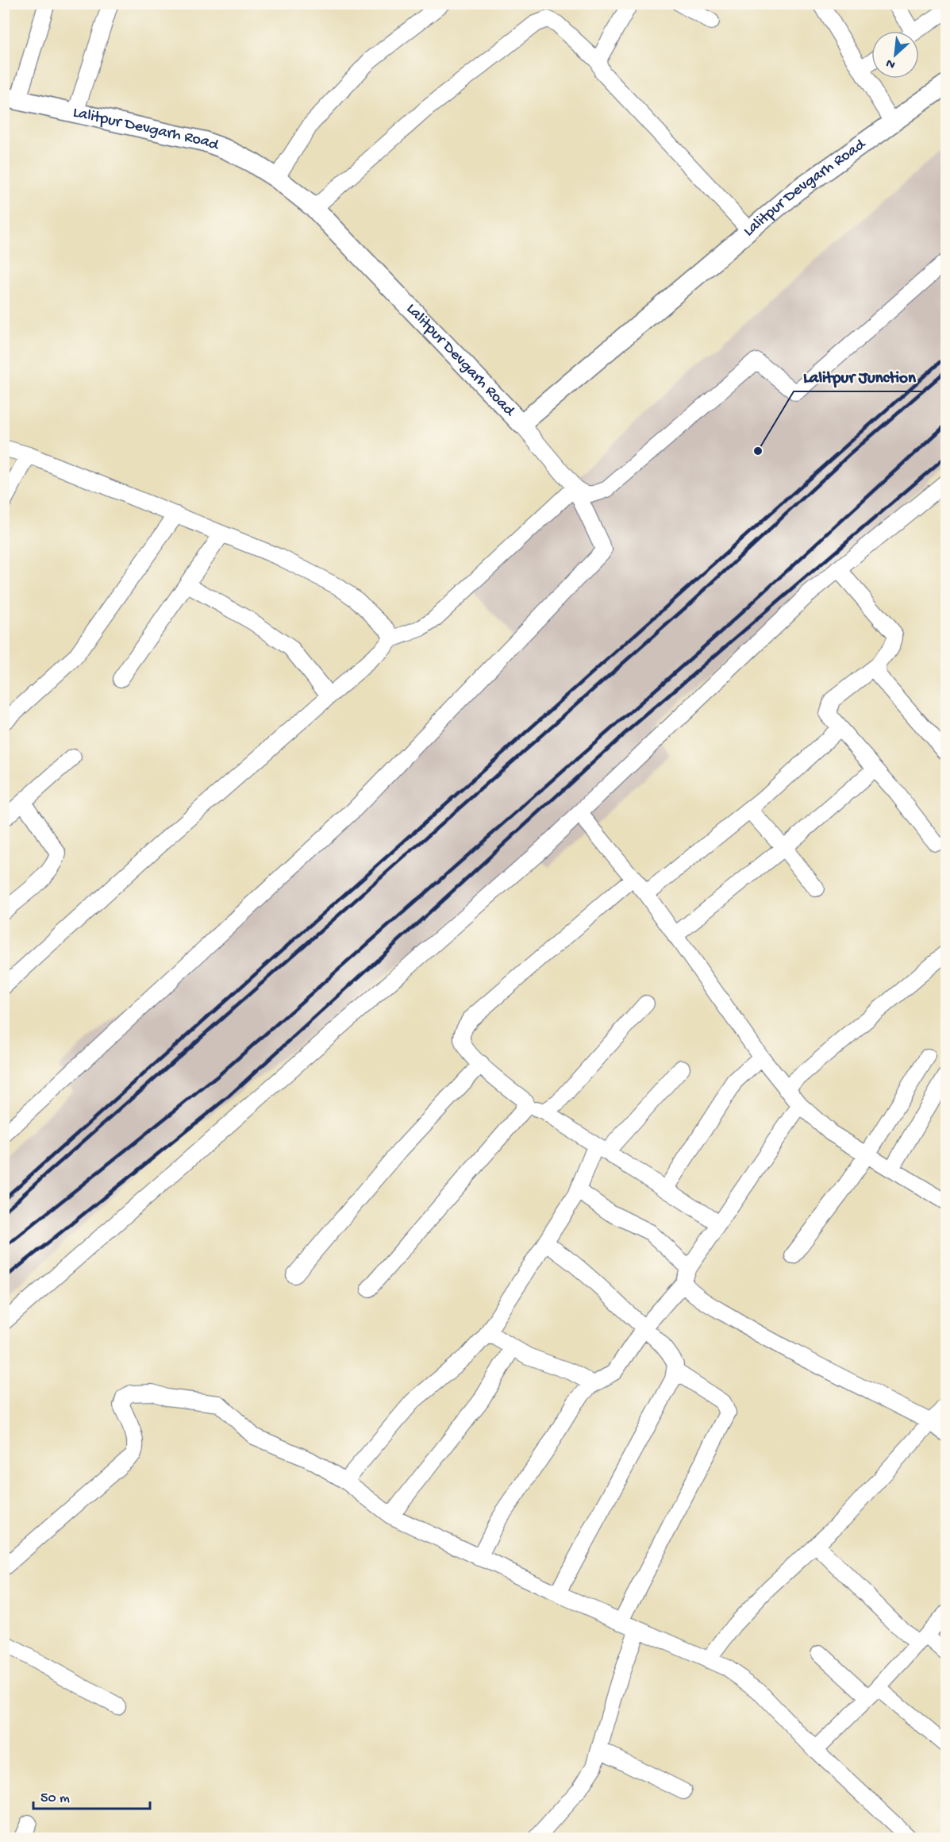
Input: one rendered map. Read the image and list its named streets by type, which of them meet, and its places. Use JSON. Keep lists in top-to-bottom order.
{
  "streets": {
    "main road": ["Lalitpur Devgarh Road"]
  },
  "places": ["Lalitpur Junction"],
  "scale_bar": "50 m",
  "north": "bottom left"
}
